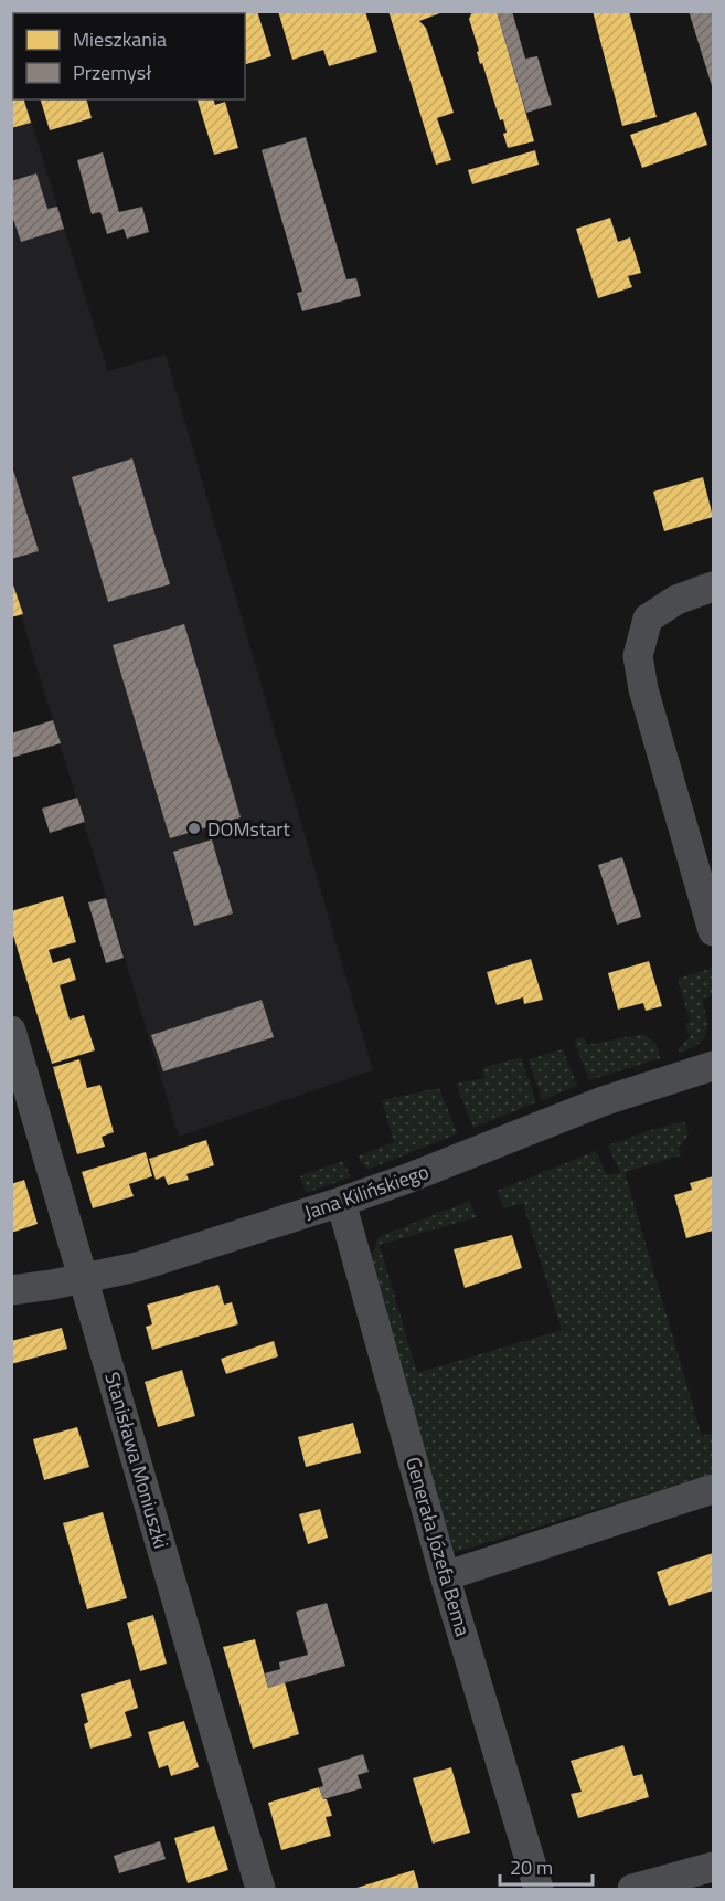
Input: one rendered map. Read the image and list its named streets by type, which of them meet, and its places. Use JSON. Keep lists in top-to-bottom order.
{
  "streets": {
    "street": ["Jana Kilińskiego", "Stanisława Moniuszki", "Generała Józefa Bema"]
  },
  "crossings": [
    ["Jana Kilińskiego", "Stanisława Moniuszki"],
    ["Jana Kilińskiego", "Generała Józefa Bema"]
  ],
  "places": ["DOMstart"],
  "legend": ["Mieszkania", "Przemysł"],
  "scale_bar": "20 m"
}
